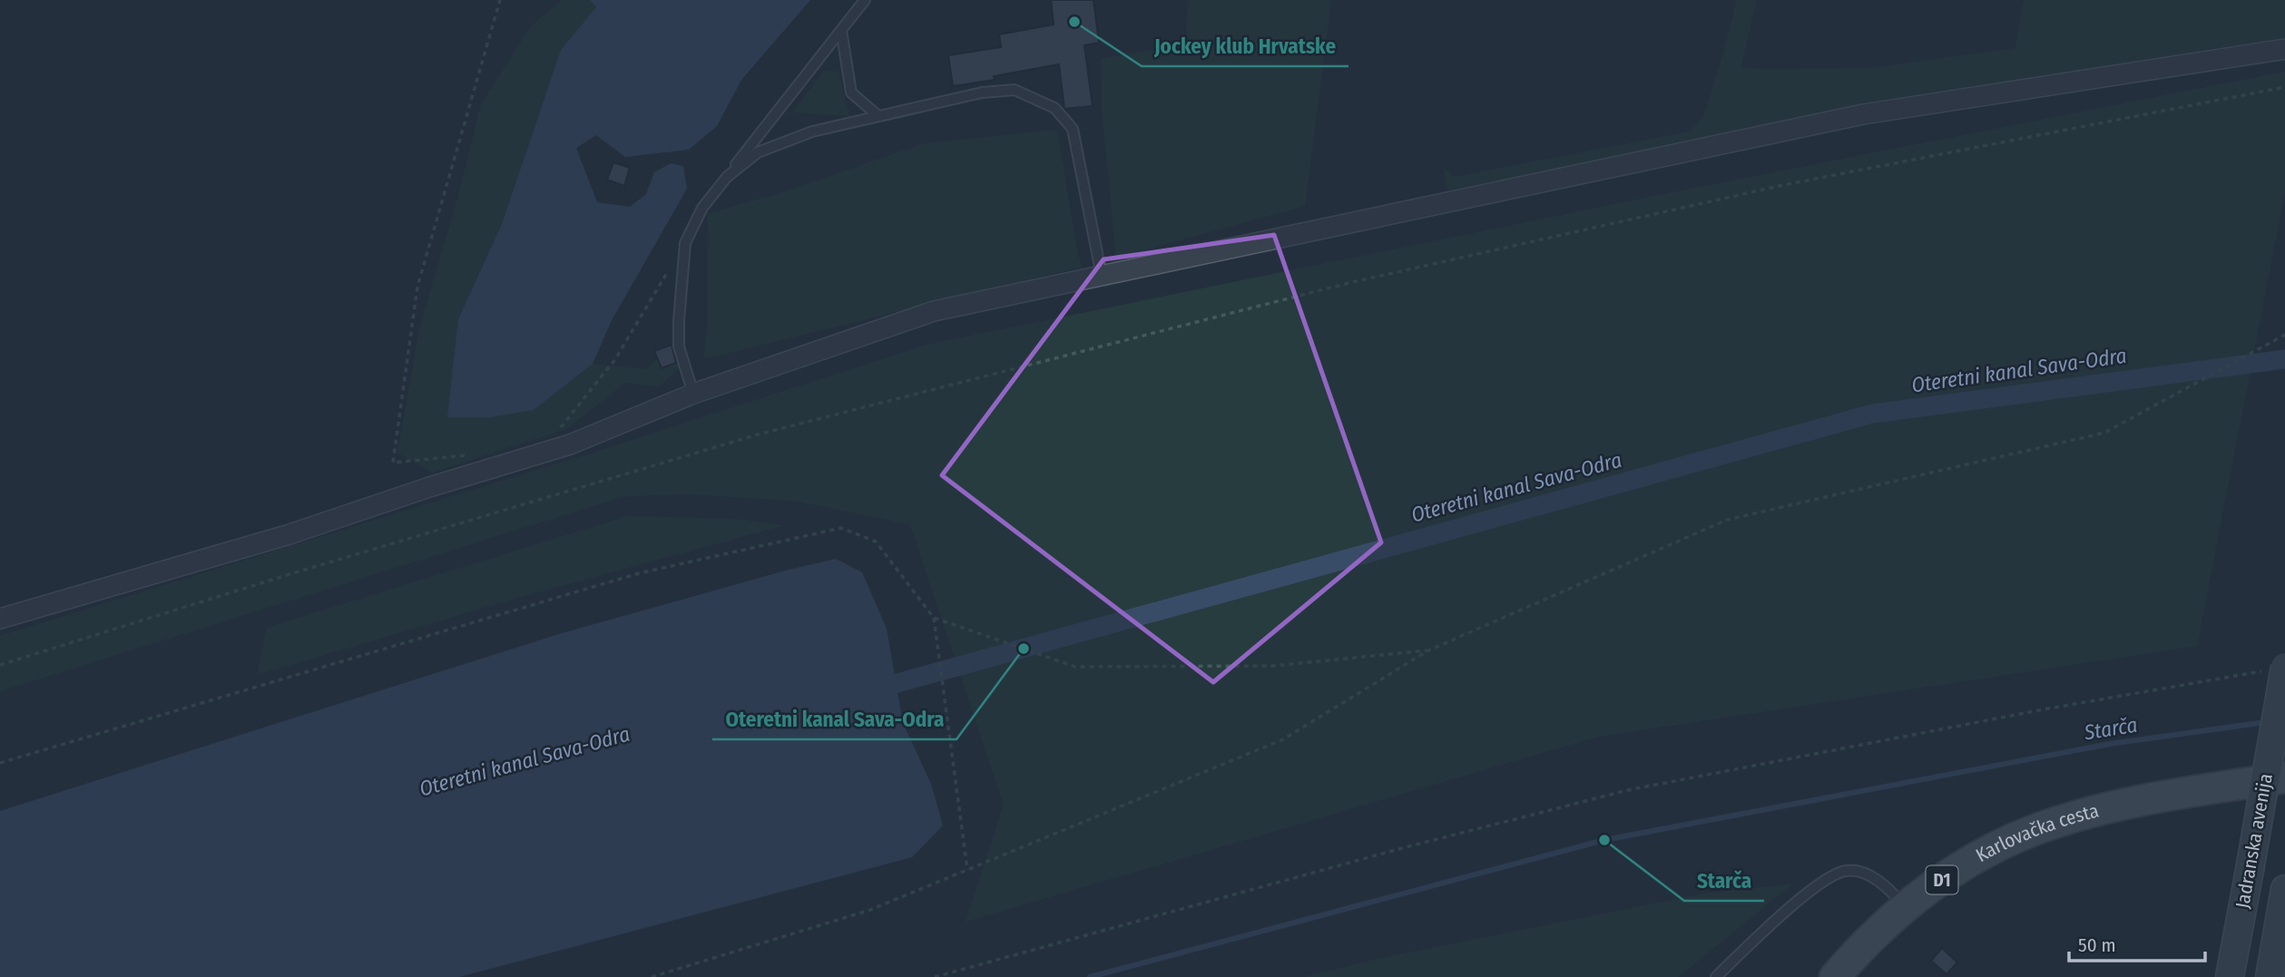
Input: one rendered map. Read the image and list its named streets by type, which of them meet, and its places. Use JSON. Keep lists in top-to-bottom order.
{
  "streets": {
    "main road": ["Karlovačka cesta", "Jadranska avenija", "D1"]
  },
  "water": ["Oteretni kanal Sava-Odra", "Starča"],
  "places": ["Jockey klub Hrvatske", "Oteretni kanal Sava-Odra", "Starča"],
  "scale_bar": "50 m"
}
